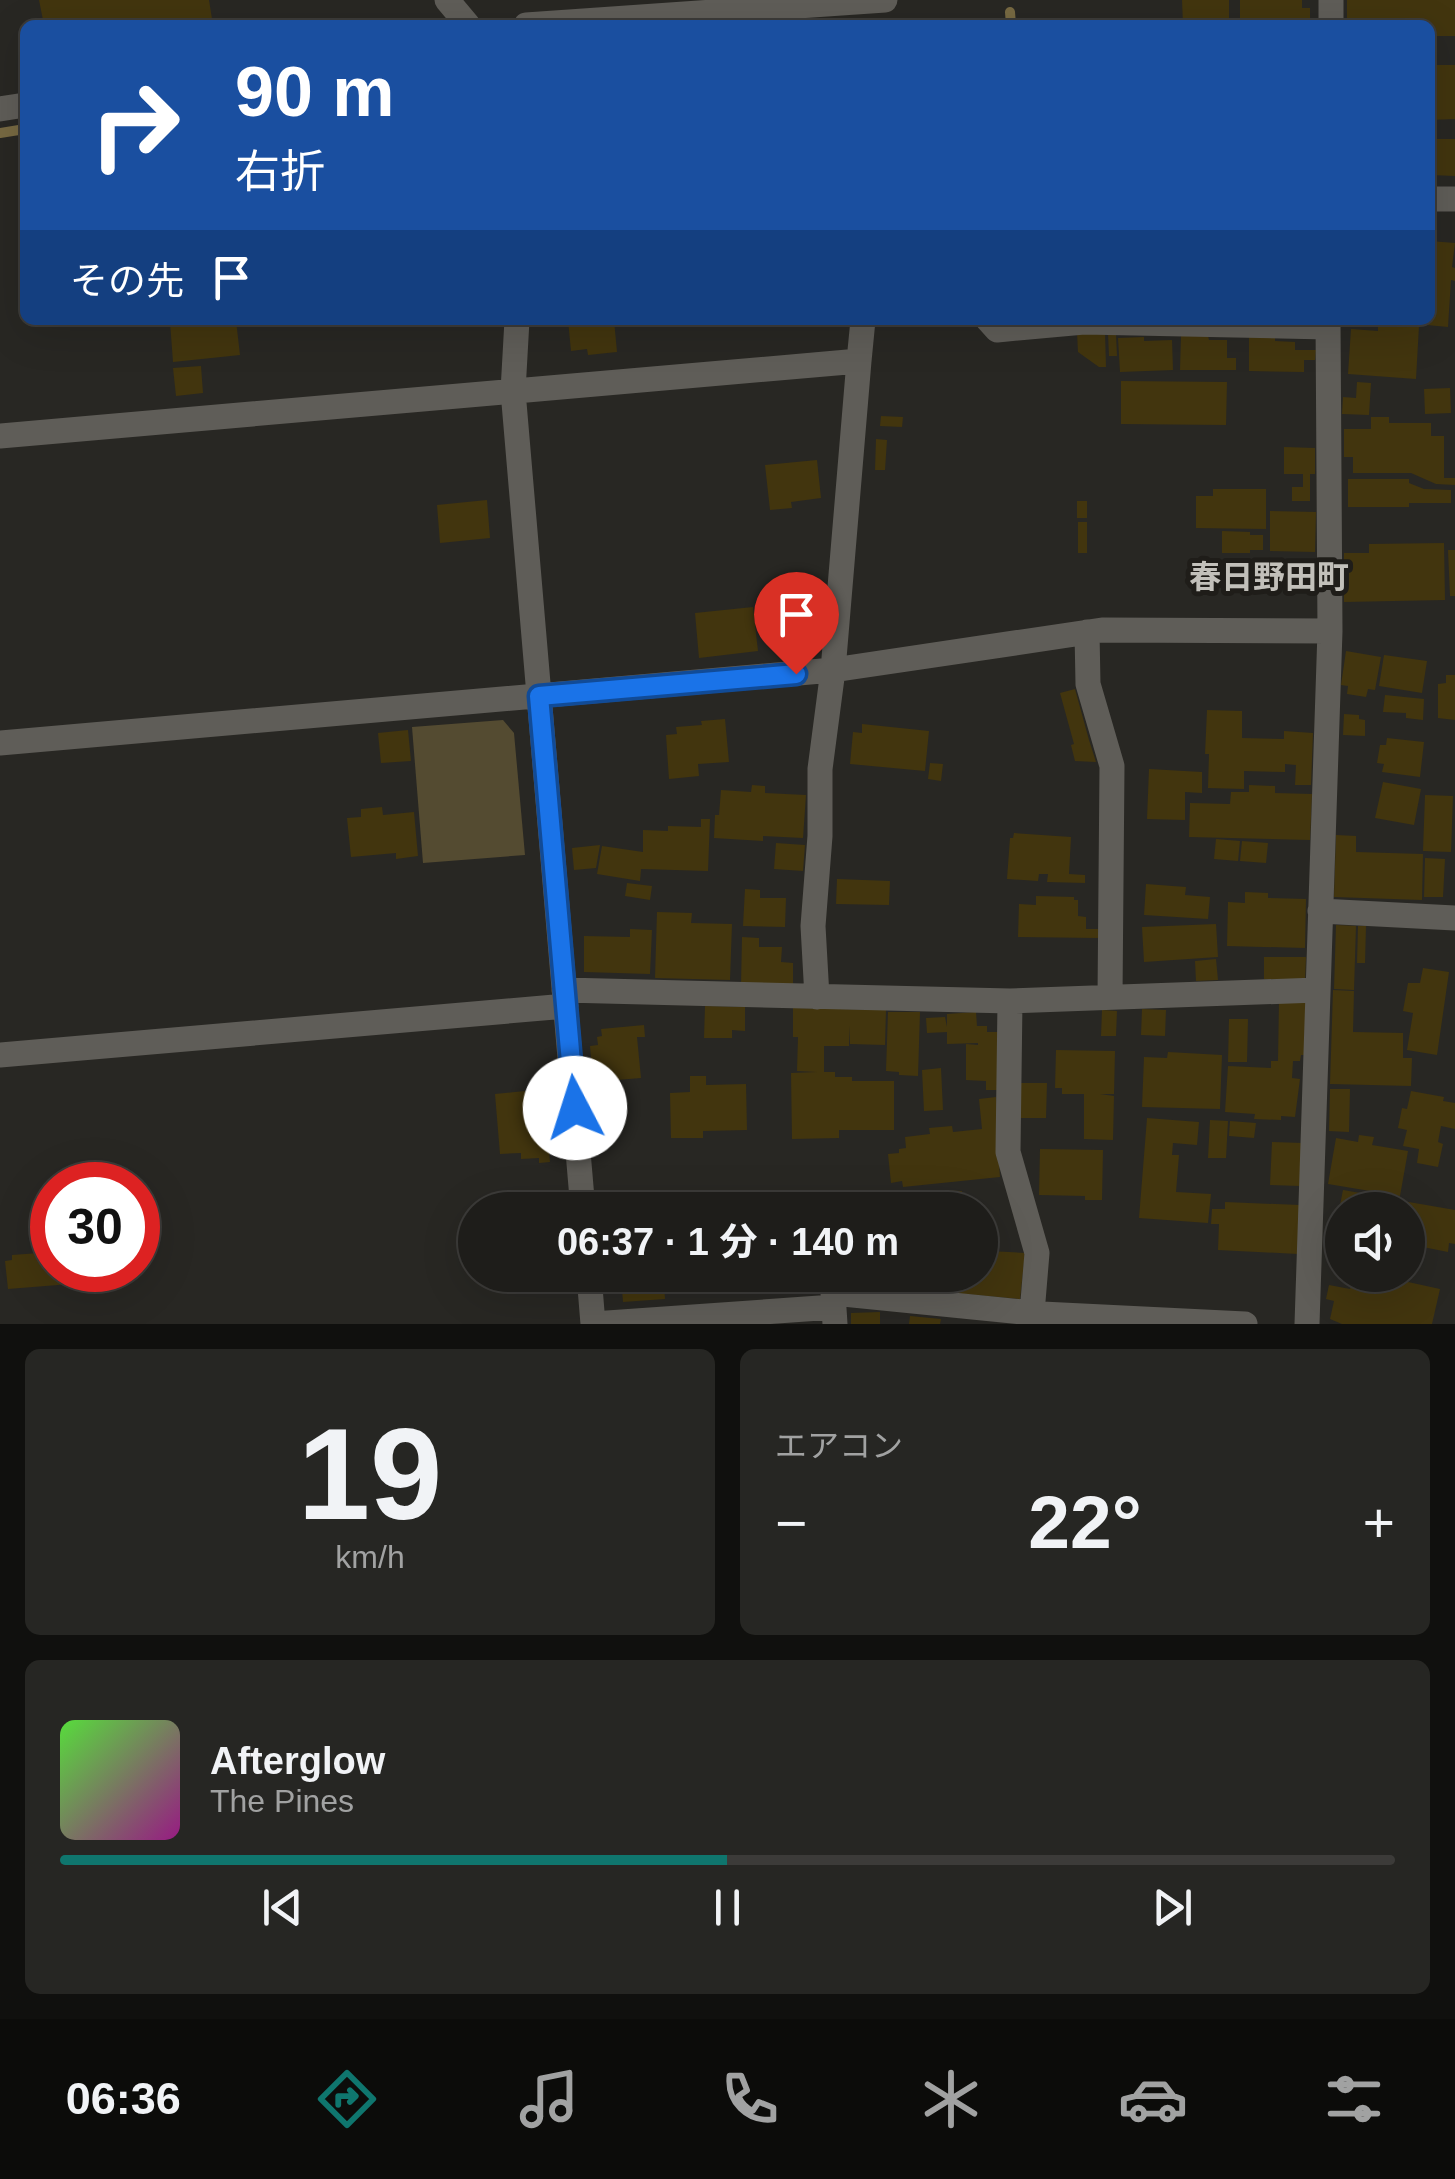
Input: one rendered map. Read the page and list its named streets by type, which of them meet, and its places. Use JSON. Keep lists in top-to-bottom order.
{
  "districts": ["春日野田町"],
  "page": {
    "turn": ["90 m", "右折"],
    "then": "その先",
    "limit": "30",
    "trip": "06:37 · 1 分 · 140 m",
    "tile": [
      ["19", "km/h"],
      "エアコン"
    ],
    "heat": ["−", "22°", "+"],
    "song": ["Afterglow", "The Pines"],
    "tabs": "06:36"
  }
}
